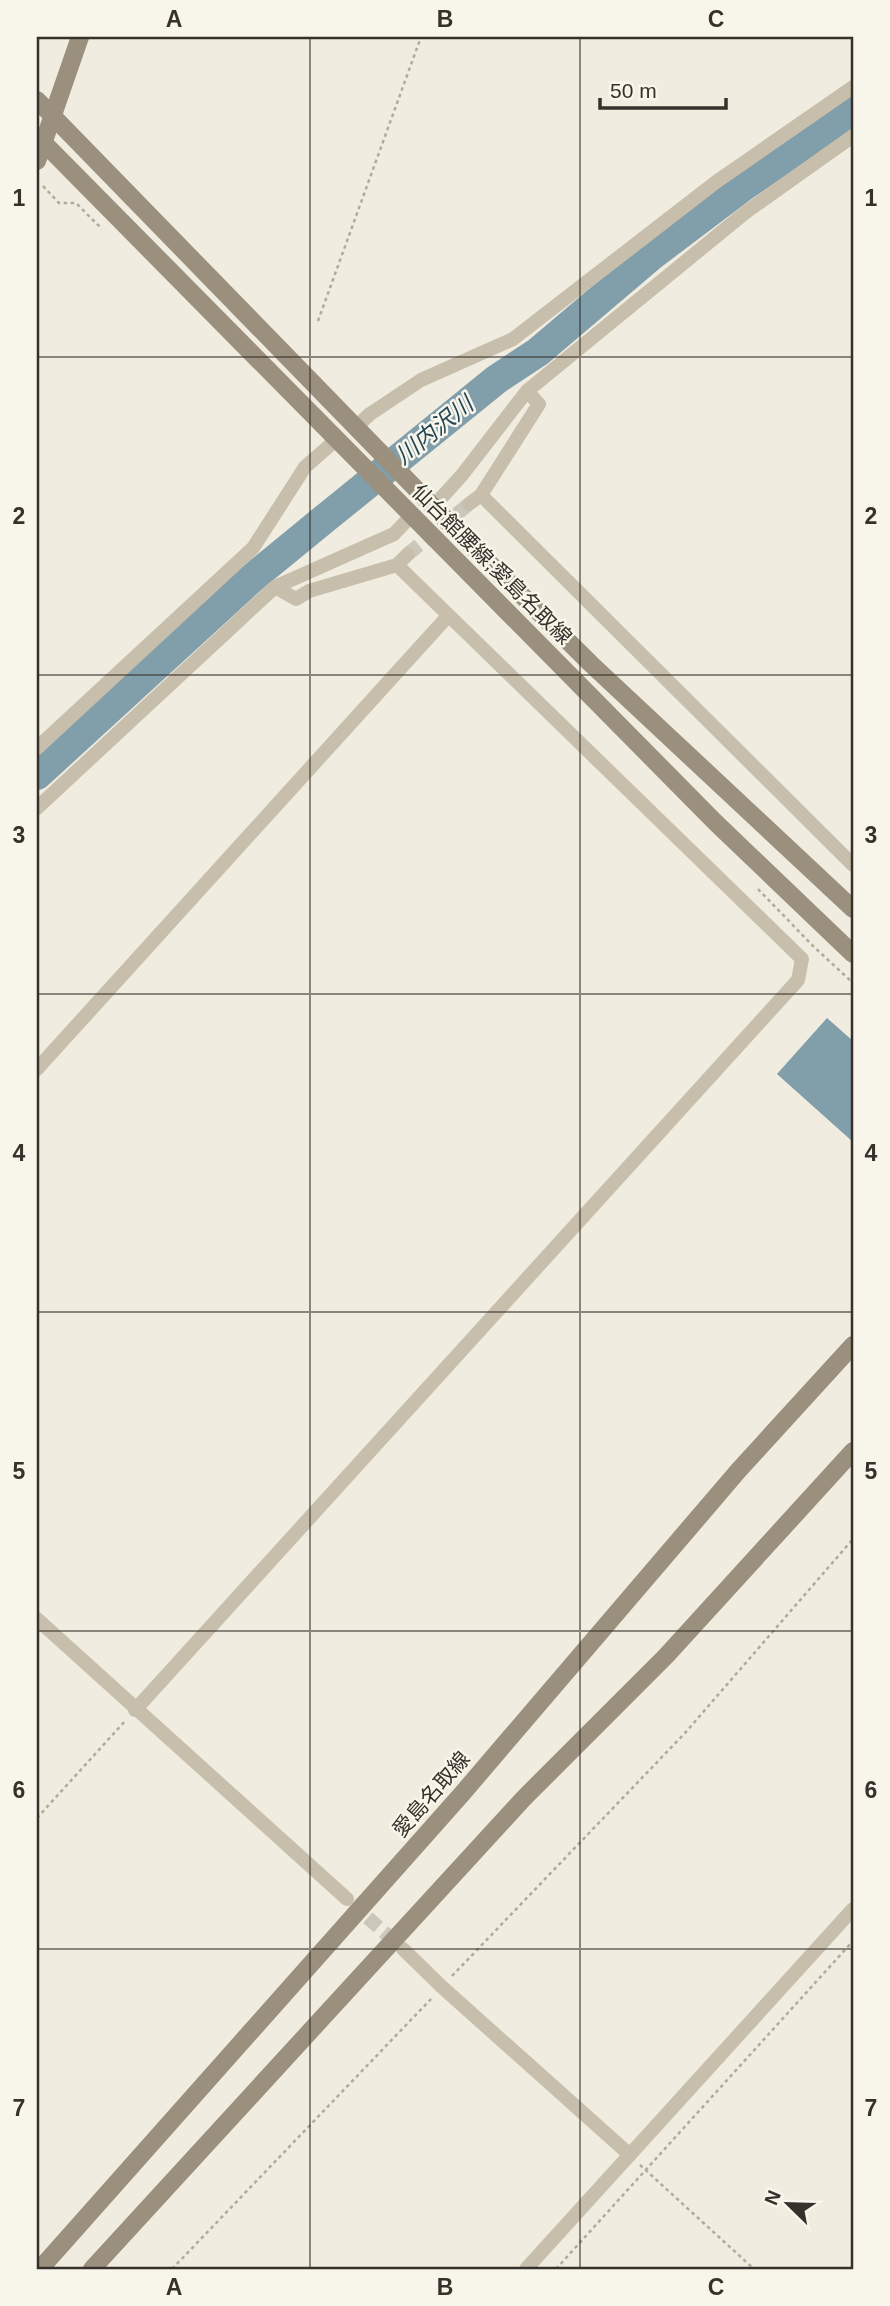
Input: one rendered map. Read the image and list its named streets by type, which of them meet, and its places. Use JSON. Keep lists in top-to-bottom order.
{
  "streets": {
    "main road": ["仙台館腰線;愛島名取線", "愛島名取線"]
  },
  "water": ["川内沢川"],
  "scale_bar": "50 m",
  "north": "top left",
  "grid": {
    "columns": ["A", "B", "C"],
    "rows": [
      "1",
      "2",
      "3",
      "4",
      "5",
      "6",
      "7"
    ]
  }
}
